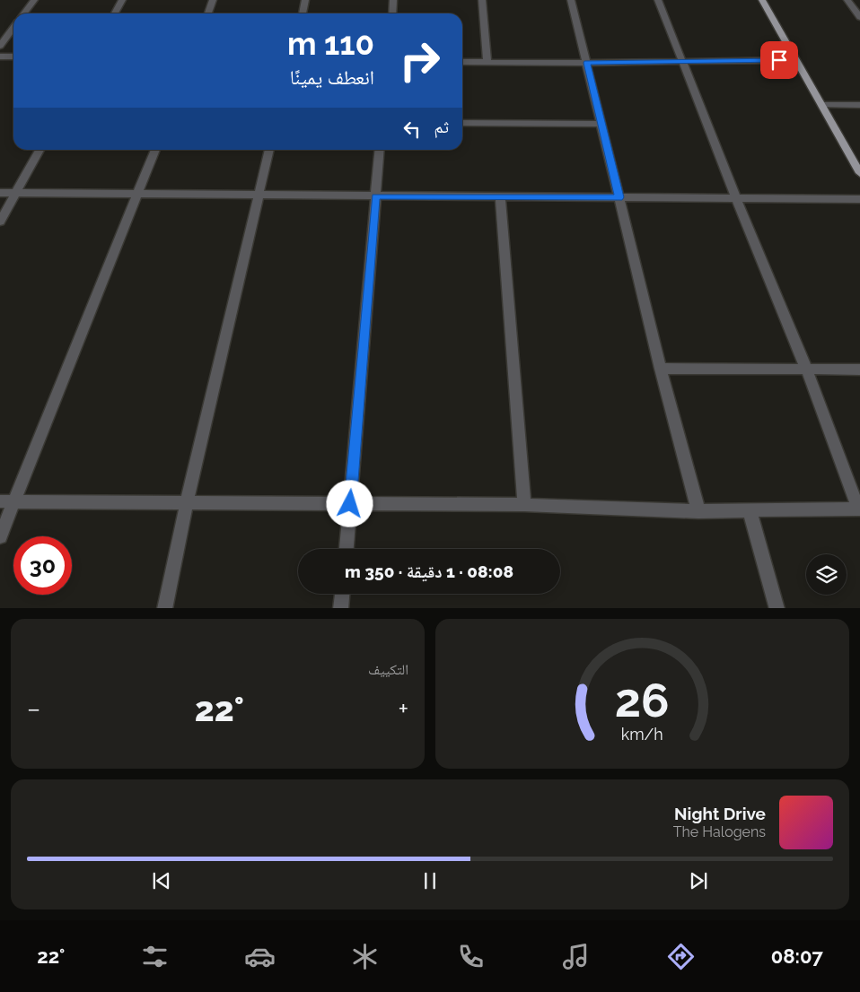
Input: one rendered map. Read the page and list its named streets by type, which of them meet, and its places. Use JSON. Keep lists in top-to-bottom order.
{
  "page": {
    "turn": ["110 m", "انعطف يمينًا"],
    "then": "ثم",
    "limit": "30",
    "trip": "08:08 · 1 دقيقة · 350 m",
    "tile": "التكييف",
    "heat": ["−", "22°", "+"],
    "song": ["Night Drive", "The Halogens"],
    "tabs": ["08:07", "22°"],
    "gauge": ["26", "km/h"]
  }
}
